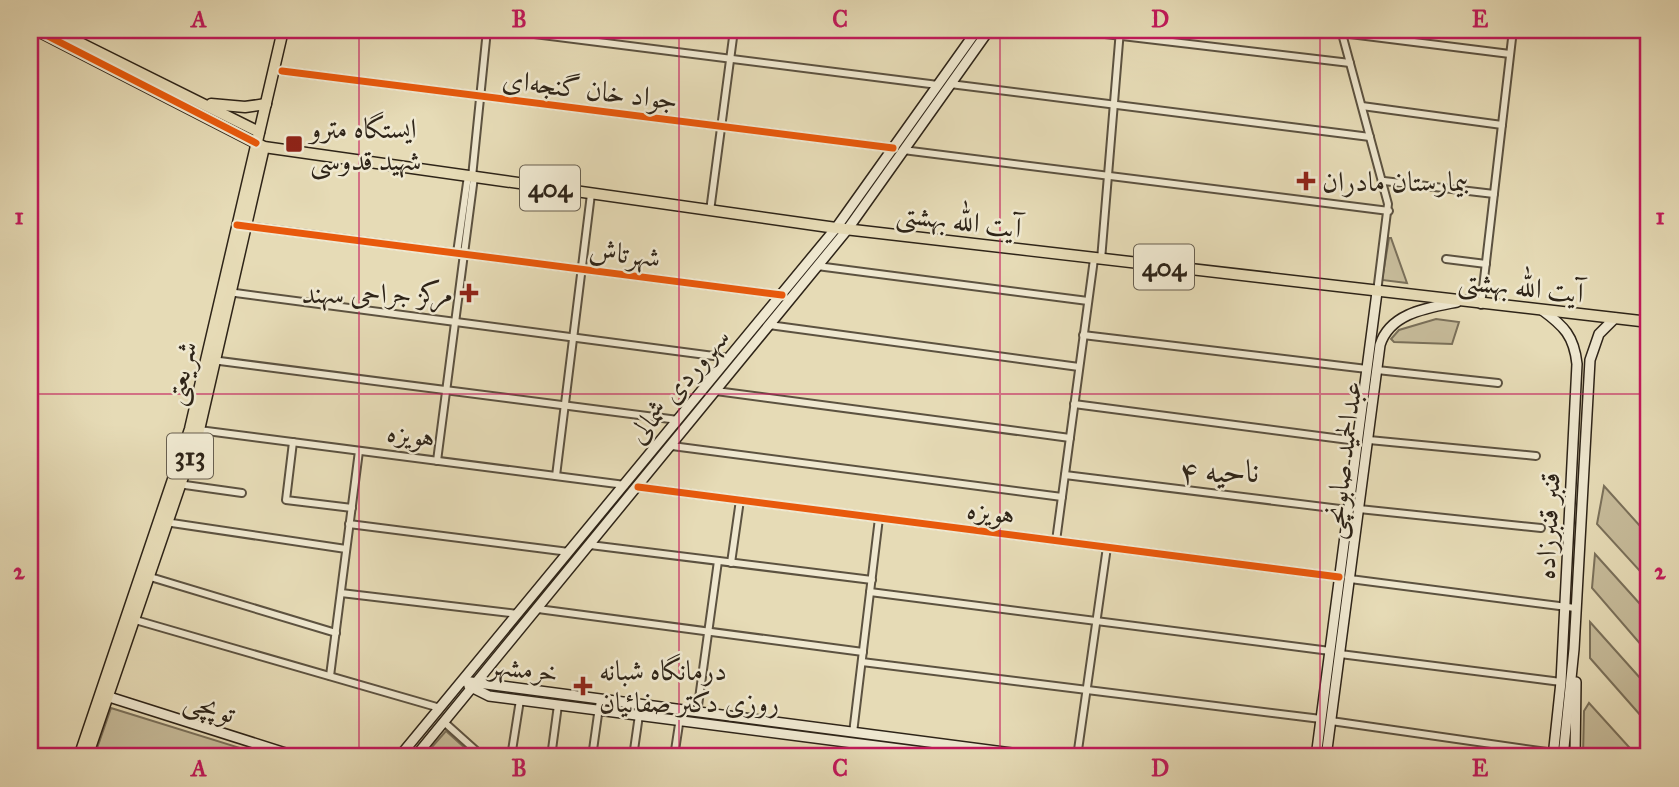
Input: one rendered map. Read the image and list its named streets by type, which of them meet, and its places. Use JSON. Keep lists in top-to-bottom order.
{
  "streets": {
    "main road": [
      "404",
      "آیت الله بهشتی",
      "شریعتی",
      "سهروردی شمالی",
      "313",
      "عبدالحمید صابونچی",
      "قنبر قنبرزاده",
      "خرمشهر",
      "توپچی"
    ],
    "street": ["جواد خان گنجه‌ای", "شهرتاش", "هویزه"]
  },
  "crossings": [
    ["جواد خان گنجه‌ای", "شریعتی"],
    ["جواد خان گنجه‌ای", "سهروردی شمالی"],
    ["آیت الله بهشتی", "شریعتی"],
    ["آیت الله بهشتی", "سهروردی شمالی"],
    ["آیت الله بهشتی", "عبدالحمید صابونچی"],
    ["آیت الله بهشتی", "قنبر قنبرزاده"],
    ["شهرتاش", "شریعتی"],
    ["شهرتاش", "سهروردی شمالی"],
    ["شریعتی", "هویزه"],
    ["شریعتی", "توپچی"],
    ["سهروردی شمالی", "هویزه"],
    ["سهروردی شمالی", "خرمشهر"],
    ["هویزه", "عبدالحمید صابونچی"]
  ],
  "districts": ["ناحیه ۴"],
  "places": {
    "transit": ["ایستگاه مترو شهید قدوسی"],
    "health": ["بیمارستان مادران", "مرکز جراحی سهند", "درمانگاه شبانه روزی دکتر صفائیان"]
  },
  "grid": {
    "columns": [
      "A",
      "B",
      "C",
      "D",
      "E"
    ],
    "rows": ["1", "2"]
  }
}
